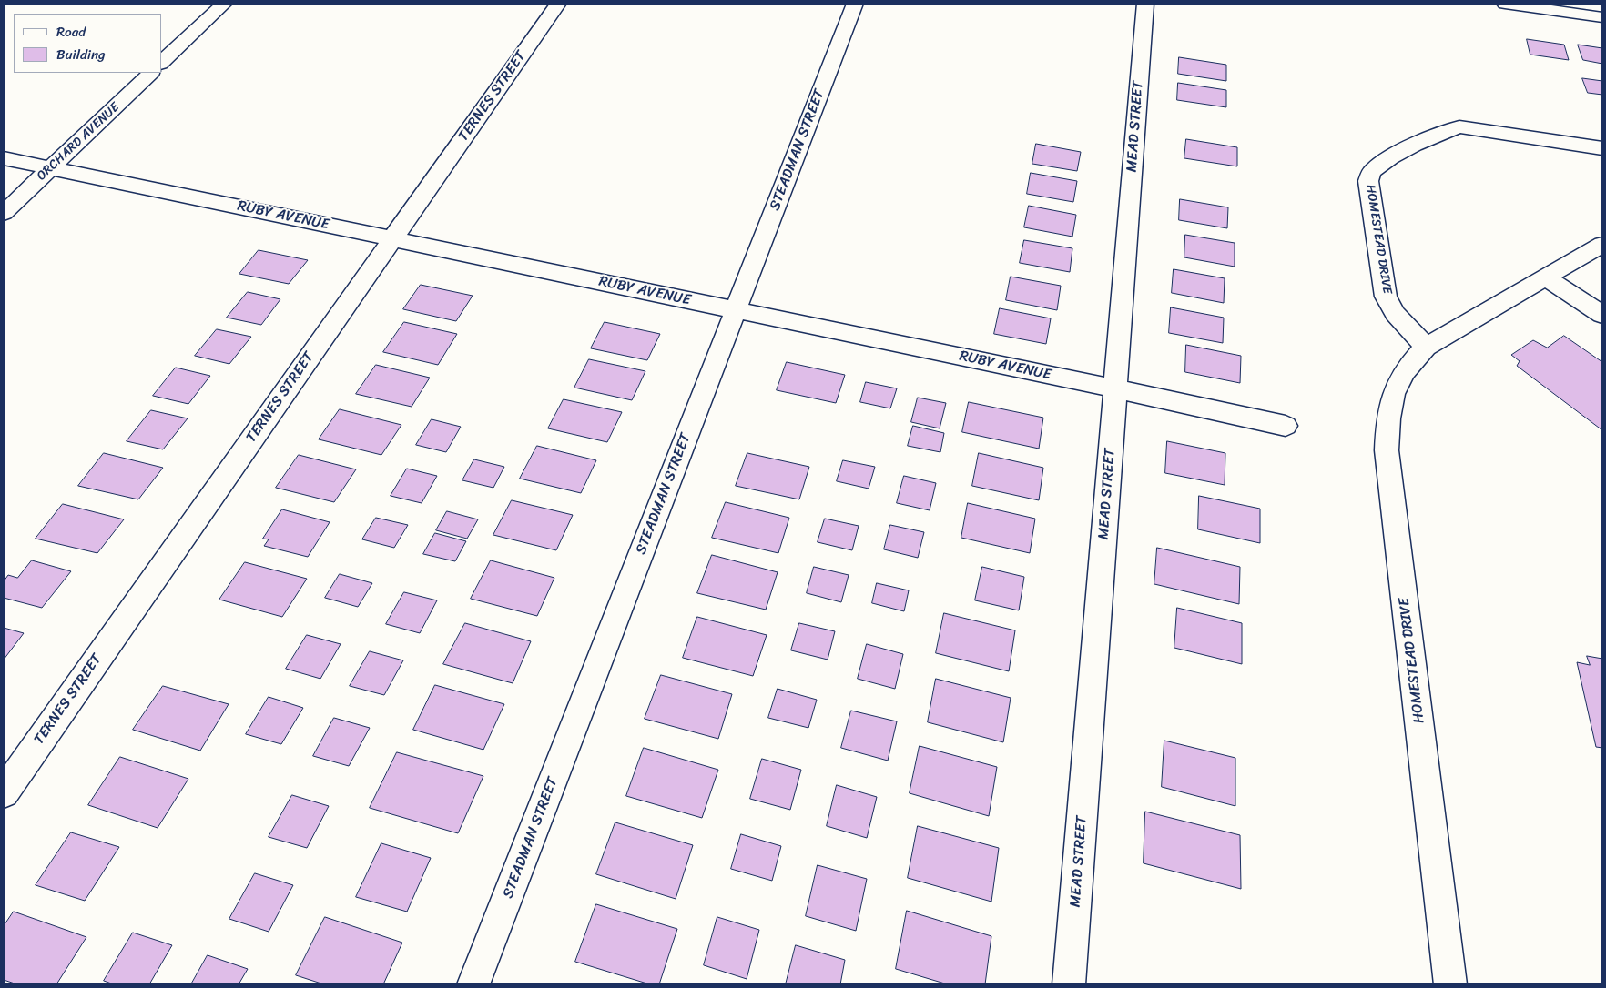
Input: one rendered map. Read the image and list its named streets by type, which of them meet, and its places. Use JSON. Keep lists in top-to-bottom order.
{
  "streets": {
    "street": [
      "TERNES STREET",
      "MEAD STREET",
      "ORCHARD AVENUE",
      "STEADMAN STREET",
      "RUBY AVENUE",
      "HOMESTEAD DRIVE"
    ]
  },
  "crossings": [
    ["TERNES STREET", "RUBY AVENUE"],
    ["MEAD STREET", "RUBY AVENUE"],
    ["ORCHARD AVENUE", "RUBY AVENUE"],
    ["STEADMAN STREET", "RUBY AVENUE"]
  ],
  "legend": ["Road", "Building"]
}
